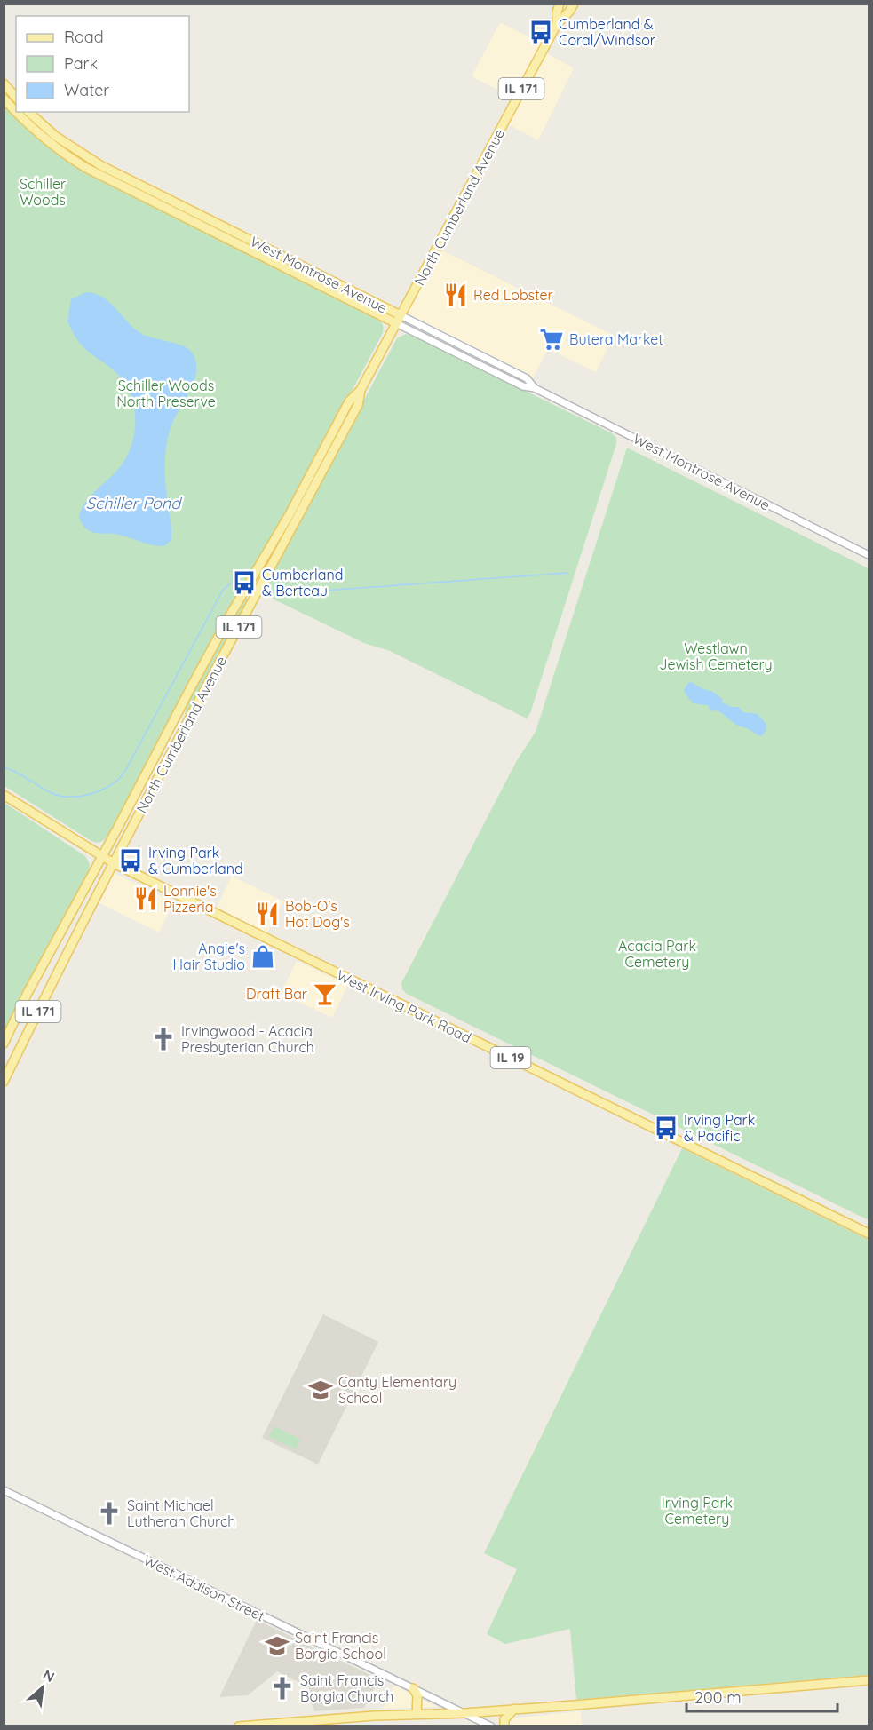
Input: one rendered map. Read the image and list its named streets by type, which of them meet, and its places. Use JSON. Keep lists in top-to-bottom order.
{
  "streets": {
    "main road": [
      "IL 171",
      "North Cumberland Avenue",
      "West Montrose Avenue",
      "West Irving Park Road",
      "IL 19"
    ],
    "street": ["West Addison Street"]
  },
  "crossings": [
    ["North Cumberland Avenue", "West Montrose Avenue"],
    ["North Cumberland Avenue", "West Irving Park Road"]
  ],
  "water": ["Schiller Pond"],
  "parks": [
    "Schiller Woods",
    "Schiller Woods North Preserve",
    "Westlawn Jewish Cemetery",
    "Acacia Park Cemetery",
    "Irving Park Cemetery"
  ],
  "places": {
    "bus stop": [
      "Cumberland & Coral/Windsor",
      "Cumberland & Berteau",
      "Irving Park & Cumberland",
      "Irving Park & Pacific"
    ],
    "restaurant": ["Red Lobster", "Lonnie's Pizzeria", "Bob-O's Hot Dog's"],
    "supermarket": ["Butera Market"],
    "shop": ["Angie's Hair Studio"],
    "bar": ["Draft Bar"],
    "church": ["Irvingwood - Acacia Presbyterian Church", "Saint Michael Lutheran Church", "Saint Francis Borgia Church"],
    "school or university": ["Canty Elementary School", "Saint Francis Borgia School"]
  },
  "legend": ["Road", "Park", "Water"],
  "scale_bar": "200 m",
  "north": "top right"
}
